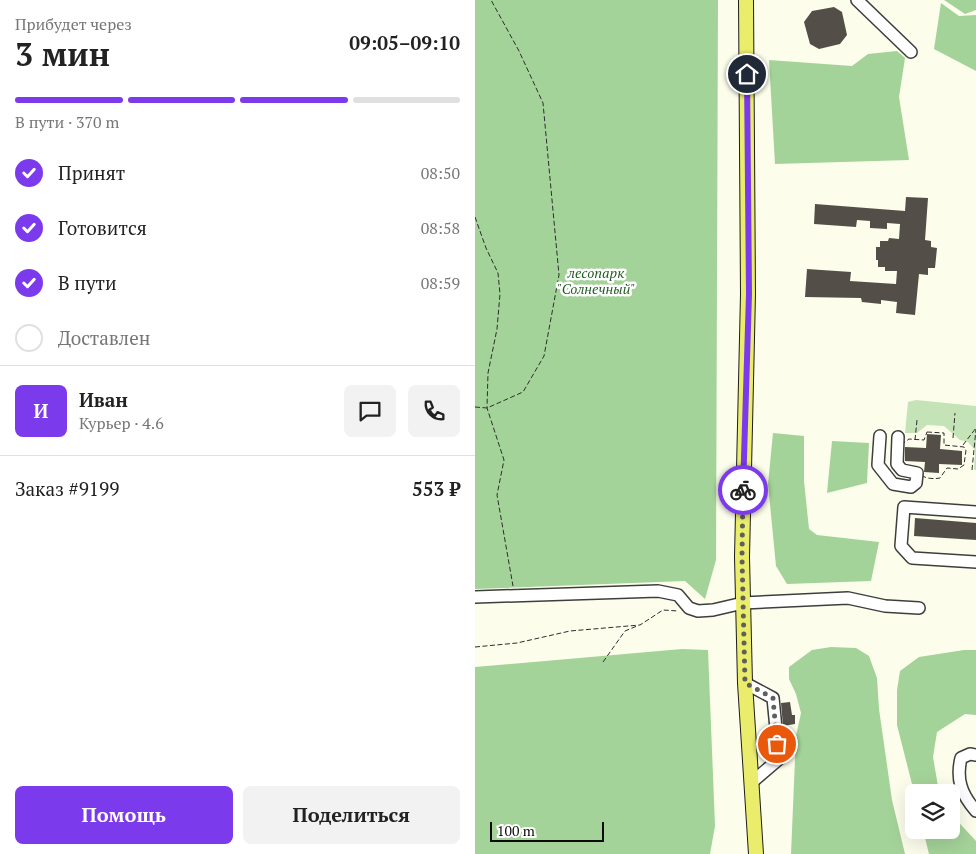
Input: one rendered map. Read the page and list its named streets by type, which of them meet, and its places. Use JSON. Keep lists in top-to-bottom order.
{
  "parks": ["лесопарк \"Солнечный\""],
  "scale_bar": "100 m",
  "page": {
    "heading": ["3 мин", "Прибудет через", "09:05–09:10"],
    "panel": [
      "Иван",
      "Курьер · 4.6",
      "Заказ #9199",
      "553 ₽"
    ],
    "bar": "В пути · 370 m",
    "list": [
      ["Принят", "08:50"],
      ["Готовится", "08:58"],
      ["В пути", "08:59"],
      "Доставлен"
    ],
    "round": "И",
    "buttons": ["Помощь", "Поделиться"],
    "scale": "100 m"
  }
}
